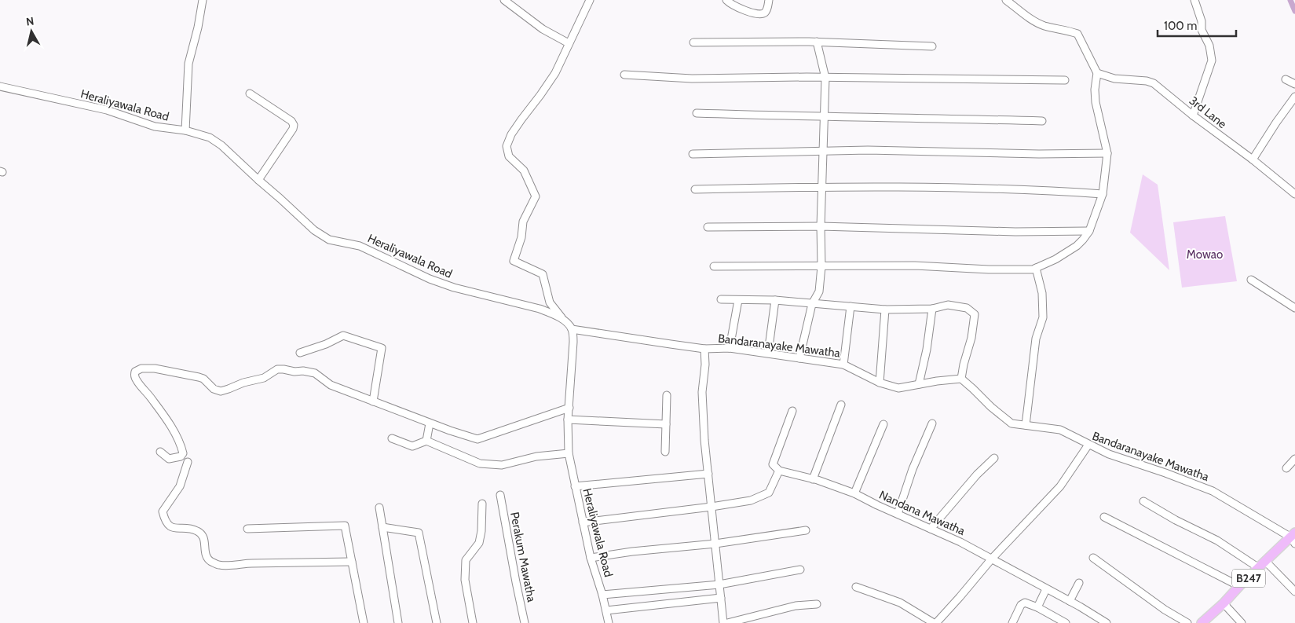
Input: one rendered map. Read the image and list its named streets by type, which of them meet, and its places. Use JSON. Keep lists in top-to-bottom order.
{
  "streets": {
    "main road": ["B247"],
    "street": [
      "Heraliyawala Road",
      "3rd Lane",
      "Bandaranayake Mawatha",
      "Nandana Mawatha",
      "Perakum Mawatha"
    ]
  },
  "crossings": [
    ["Heraliyawala Road", "Bandaranayake Mawatha"],
    ["Bandaranayake Mawatha", "B247"]
  ],
  "parks": ["Mowao"],
  "scale_bar": "100 m",
  "north": "top"
}
